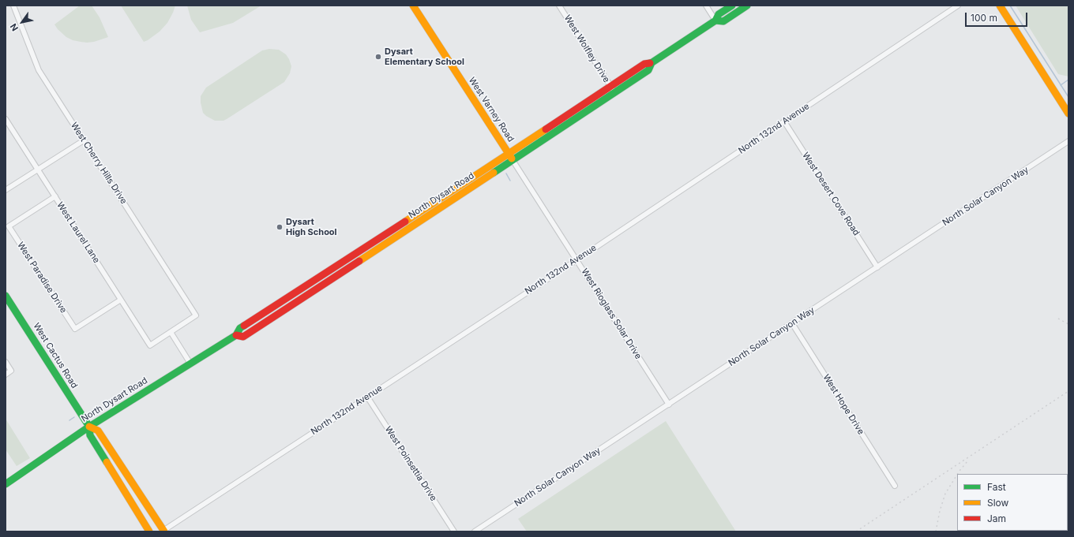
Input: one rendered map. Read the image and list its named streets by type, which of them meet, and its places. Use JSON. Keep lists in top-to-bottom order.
{
  "streets": {
    "main road": ["West Varney Road", "North Dysart Road", "West Cactus Road"],
    "street": [
      "West Wolfley Drive",
      "North 132nd Avenue",
      "West Cherry Hills Drive",
      "West Desert Cove Road",
      "North Solar Canyon Way",
      "West Laurel Lane",
      "West Paradise Drive",
      "West Rioglass Solar Drive",
      "West Hope Drive",
      "West Poinsettia Drive"
    ]
  },
  "crossings": [
    ["West Wolfley Drive", "North Dysart Road"],
    ["West Varney Road", "North Dysart Road"],
    ["West Varney Road", "West Rioglass Solar Drive"],
    ["North 132nd Avenue", "West Desert Cove Road"],
    ["North 132nd Avenue", "West Rioglass Solar Drive"],
    ["North 132nd Avenue", "West Cactus Road"],
    ["North 132nd Avenue", "West Poinsettia Drive"],
    ["West Cherry Hills Drive", "West Laurel Lane"],
    ["West Desert Cove Road", "North Solar Canyon Way"],
    ["North Dysart Road", "West Rioglass Solar Drive"],
    ["North Dysart Road", "West Cactus Road"],
    ["North Solar Canyon Way", "West Rioglass Solar Drive"],
    ["North Solar Canyon Way", "West Hope Drive"],
    ["West Laurel Lane", "West Paradise Drive"]
  ],
  "places": ["Dysart Elementary School", "Dysart High School"],
  "legend": ["Fast", "Slow", "Jam"],
  "scale_bar": "100 m",
  "north": "bottom left"
}
